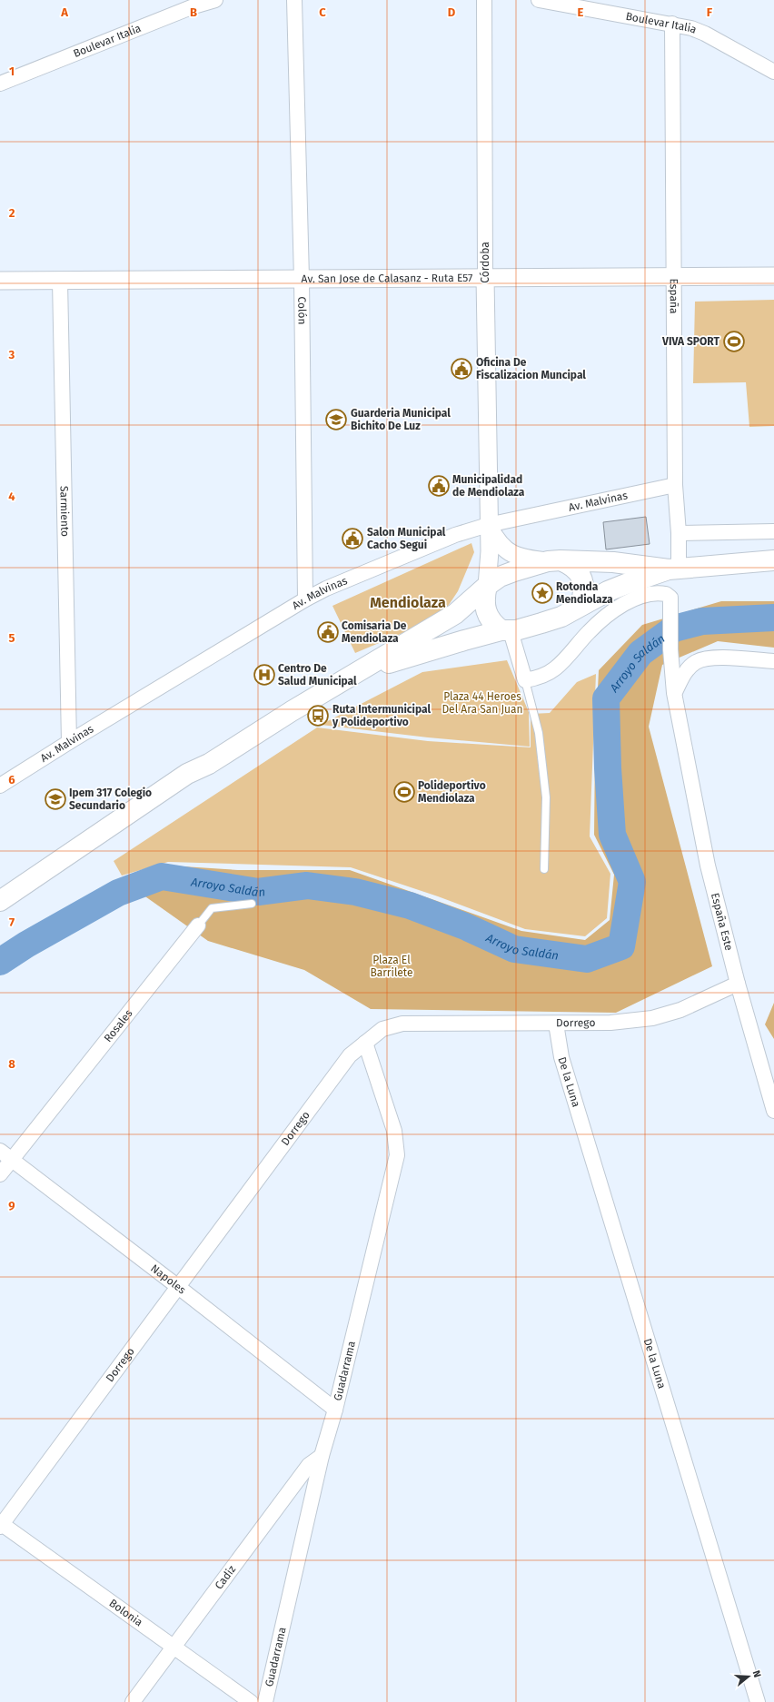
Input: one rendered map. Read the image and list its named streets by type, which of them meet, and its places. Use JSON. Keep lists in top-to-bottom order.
{
  "streets": {
    "street": [
      "Boulevar Italia",
      "Córdoba",
      "Av. San Jose de Calasanz - Ruta E57",
      "España",
      "Colón",
      "Av. Malvinas",
      "Sarmiento",
      "España Este",
      "Dorrego",
      "Rosales",
      "De la Luna",
      "Napoles",
      "Guadarrama",
      "Cadiz",
      "Bolonia"
    ]
  },
  "crossings": [
    ["Boulevar Italia", "España"],
    ["Córdoba", "Av. San Jose de Calasanz - Ruta E57"],
    ["Córdoba", "Av. Malvinas"],
    ["Av. San Jose de Calasanz - Ruta E57", "España"],
    ["Av. San Jose de Calasanz - Ruta E57", "Colón"],
    ["Av. San Jose de Calasanz - Ruta E57", "Sarmiento"],
    ["España", "Av. Malvinas"],
    ["Colón", "Av. Malvinas"],
    ["Av. Malvinas", "Sarmiento"],
    ["España Este", "Dorrego"],
    ["Dorrego", "De la Luna"],
    ["Dorrego", "Napoles"],
    ["Dorrego", "Guadarrama"],
    ["Dorrego", "Bolonia"],
    ["Rosales", "Napoles"],
    ["Napoles", "Guadarrama"],
    ["Guadarrama", "Cadiz"],
    ["Cadiz", "Bolonia"]
  ],
  "districts": ["Mendiolaza"],
  "water": ["Arroyo Saldán"],
  "parks": ["Plaza 44 Heroes Del Ara San Juan", "Plaza El Barrilete"],
  "places": {
    "sports": ["VIVA SPORT", "Polideportivo Mendiolaza"],
    "public building": [
      "Oficina De Fiscalizacion Muncipal",
      "Municipalidad de Mendiolaza",
      "Salon Municipal Cacho Segui",
      "Comisaria De Mendiolaza"
    ],
    "school or university": ["Guarderia Municipal Bichito De Luz", "Ipem 317 Colegio Secundario"],
    "place": ["Rotonda Mendiolaza"],
    "hospital": ["Centro De Salud Municipal"],
    "bus stop": ["Ruta Intermunicipal y Polideportivo"]
  },
  "north": "right",
  "grid": {
    "columns": [
      "A",
      "B",
      "C",
      "D",
      "E",
      "F"
    ],
    "rows": [
      "1",
      "2",
      "3",
      "4",
      "5",
      "6",
      "7",
      "8",
      "9"
    ]
  }
}
